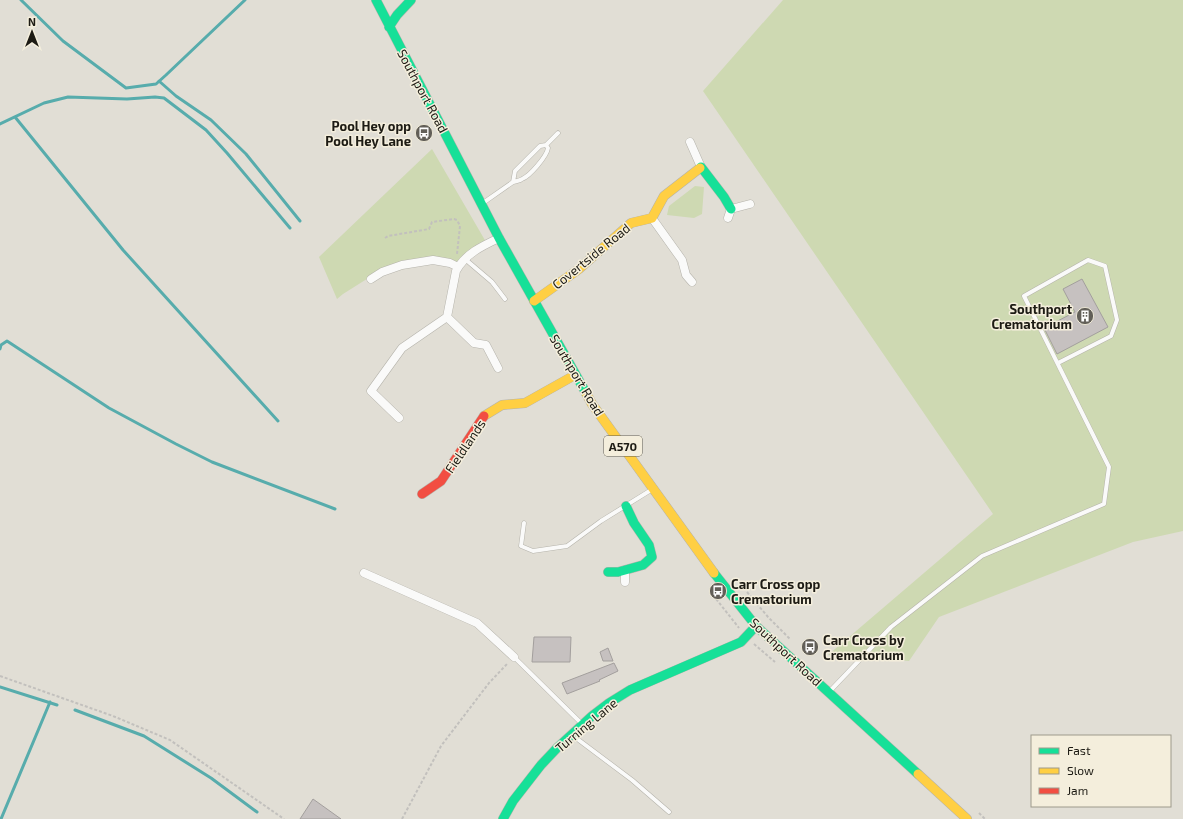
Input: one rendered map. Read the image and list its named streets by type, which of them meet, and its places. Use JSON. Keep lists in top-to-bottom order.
{
  "streets": {
    "main road": [
      "Southport Road",
      "Covertside Road",
      "Fieldlands",
      "A570",
      "Turning Lane"
    ]
  },
  "crossings": [
    ["Southport Road", "Covertside Road"],
    ["Southport Road", "Fieldlands"],
    ["Southport Road", "Turning Lane"]
  ],
  "places": {
    "bus stop": ["Pool Hey opp Pool Hey Lane", "Carr Cross opp Crematorium", "Carr Cross by Crematorium"],
    "building": ["Southport Crematorium"]
  },
  "legend": ["Fast", "Slow", "Jam"],
  "north": "top"
}
